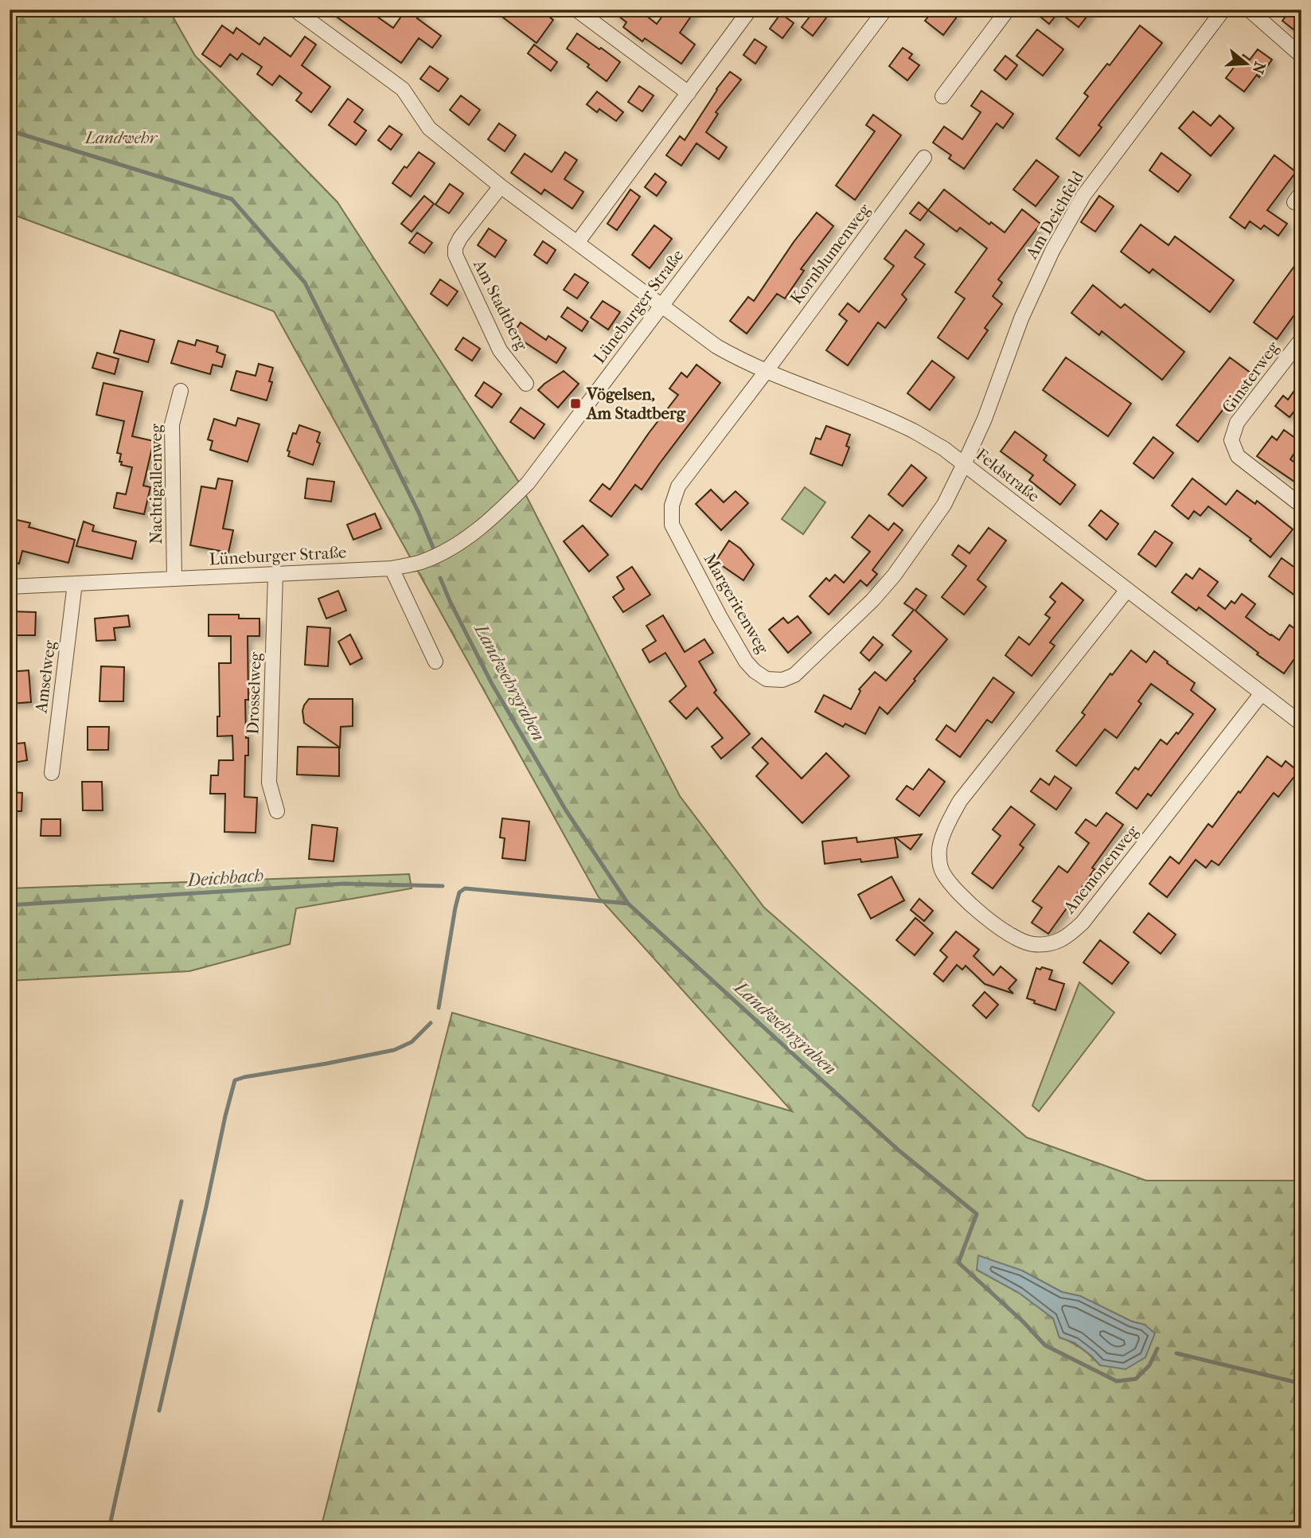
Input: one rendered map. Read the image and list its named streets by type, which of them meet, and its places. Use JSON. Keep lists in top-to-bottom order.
{
  "streets": {
    "street": [
      "Am Deichfeld",
      "Kornblumenweg",
      "Am Stadtberg",
      "Lüneburger Straße",
      "Ginsterweg",
      "Feldstraße",
      "Nachtigallenweg",
      "Margeritenweg",
      "Amselweg",
      "Drosselweg",
      "Anemonenweg"
    ]
  },
  "crossings": [
    ["Am Deichfeld", "Feldstraße"],
    ["Am Deichfeld", "Margeritenweg"],
    ["Kornblumenweg", "Feldstraße"],
    ["Kornblumenweg", "Margeritenweg"],
    ["Lüneburger Straße", "Feldstraße"],
    ["Lüneburger Straße", "Nachtigallenweg"],
    ["Lüneburger Straße", "Amselweg"],
    ["Lüneburger Straße", "Drosselweg"],
    ["Feldstraße", "Margeritenweg"],
    ["Feldstraße", "Anemonenweg"]
  ],
  "water": ["Landwehrgraben", "Deichbach"],
  "parks": ["Landwehr"],
  "places": {
    "transit": ["Vögelsen, Am Stadtberg"]
  },
  "north": "right"
}
